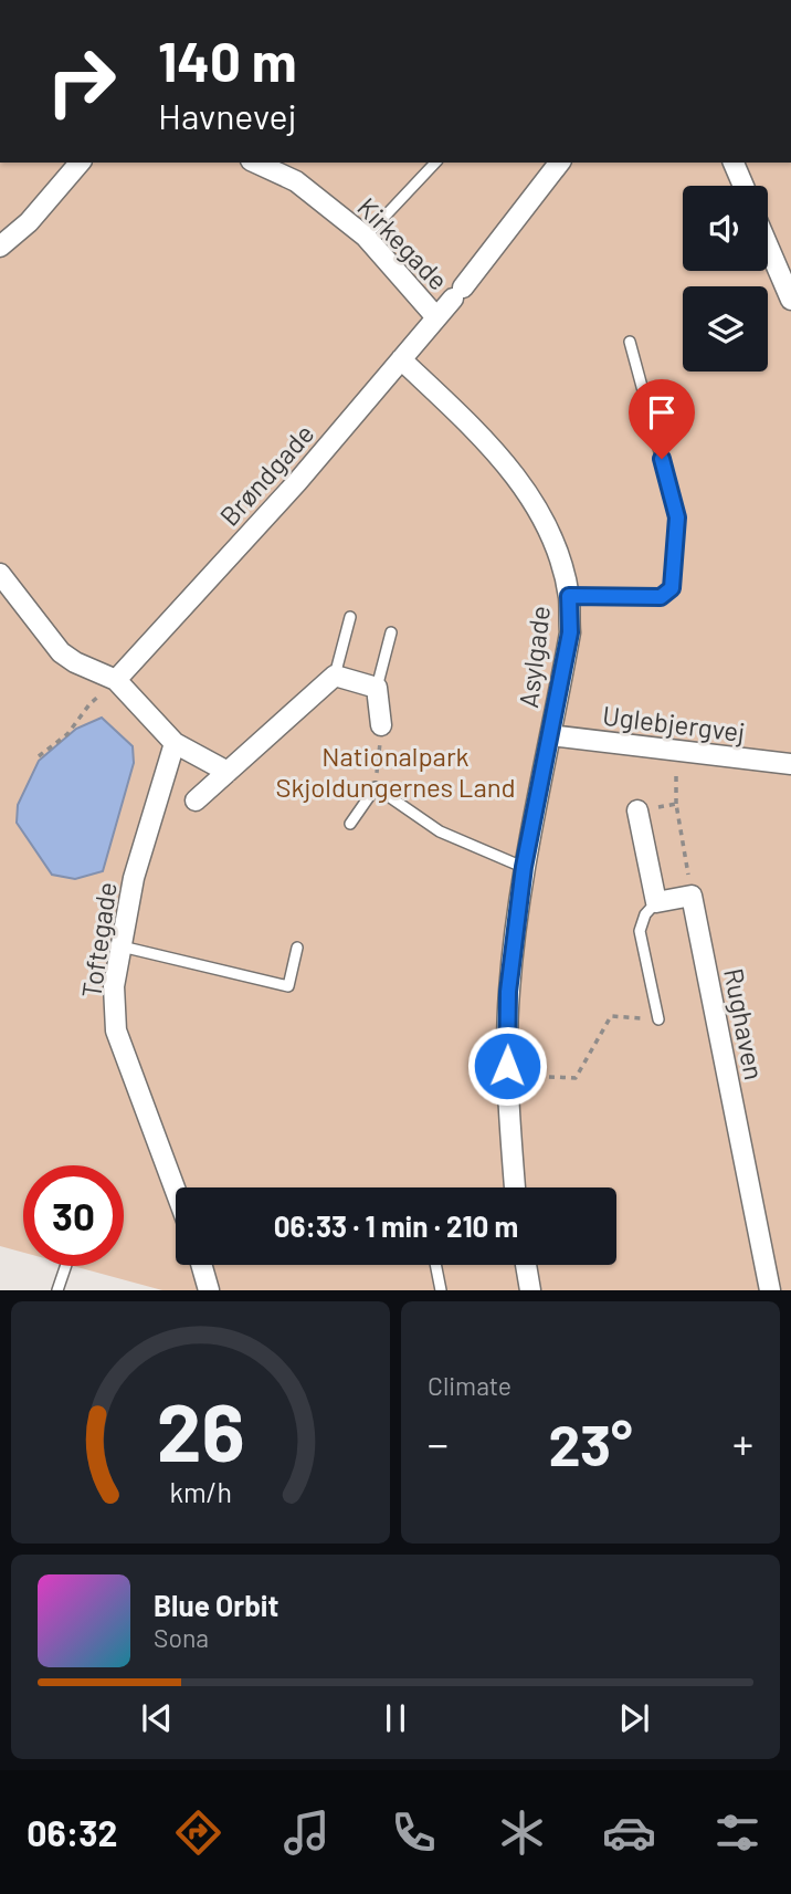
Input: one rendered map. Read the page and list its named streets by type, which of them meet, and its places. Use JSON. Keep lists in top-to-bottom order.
{
  "streets": {
    "street": [
      "Kirkegade",
      "Brøndgade",
      "Asylgade",
      "Uglebjergvej",
      "Toftegade",
      "Rughaven"
    ]
  },
  "crossings": [
    ["Kirkegade", "Brøndgade"],
    ["Brøndgade", "Asylgade"],
    ["Asylgade", "Uglebjergvej"]
  ],
  "parks": ["Nationalpark Skjoldungernes Land"],
  "page": {
    "turn": ["140 m", "Havnevej"],
    "limit": "30",
    "trip": "06:33 · 1 min · 210 m",
    "tile": "Climate",
    "heat": ["−", "23°", "+"],
    "song": ["Blue Orbit", "Sona"],
    "tabs": "06:32",
    "gauge": ["26", "km/h"]
  }
}
